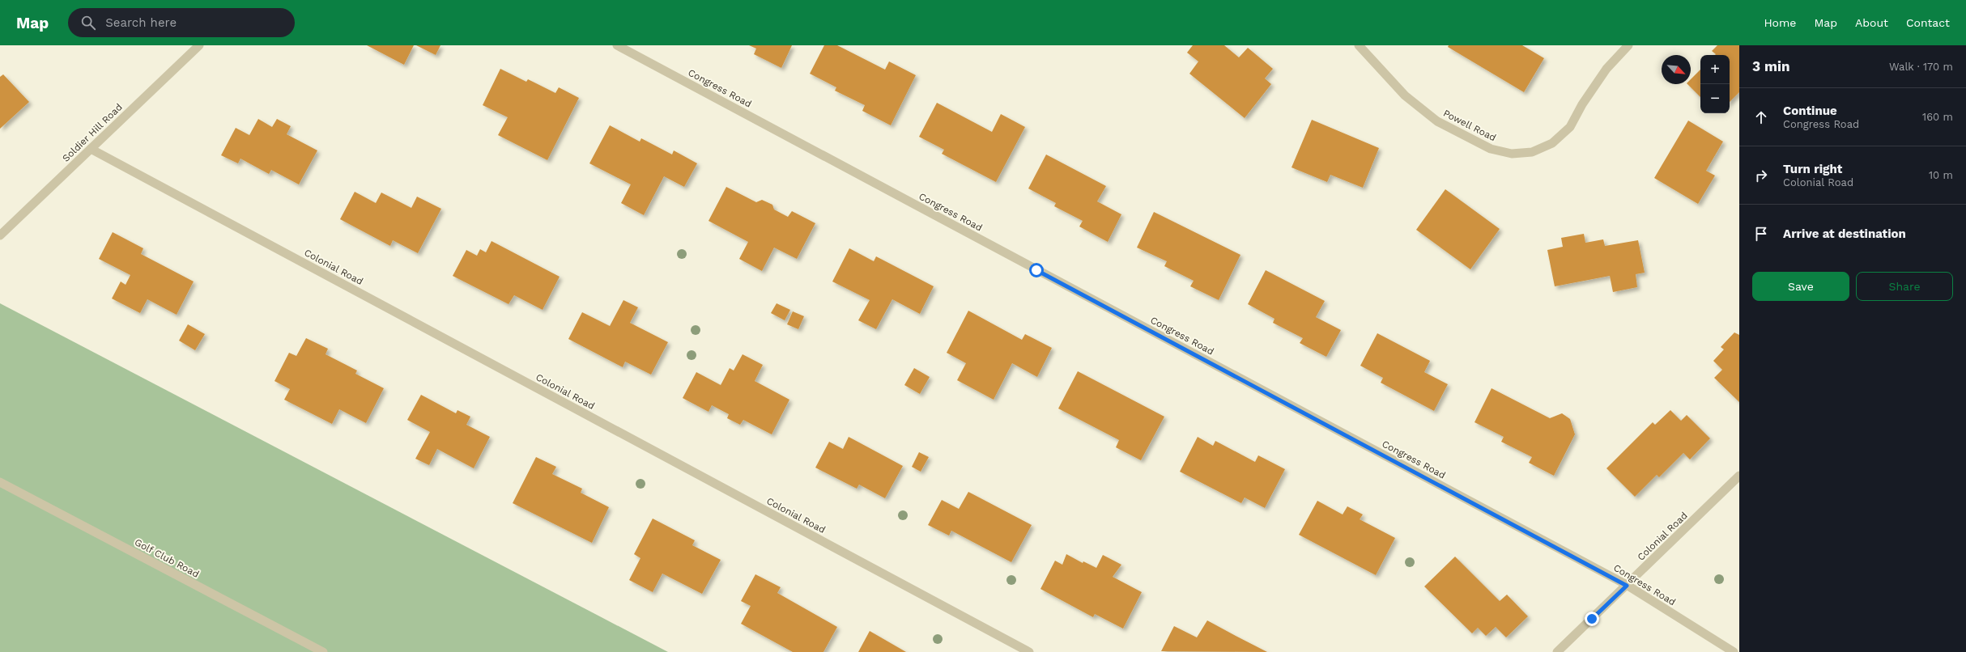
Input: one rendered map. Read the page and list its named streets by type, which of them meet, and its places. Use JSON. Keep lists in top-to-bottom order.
{
  "streets": {
    "street": [
      "Congress Road",
      "Powell Road",
      "Soldier Hill Road",
      "Colonial Road",
      "Golf Club Road"
    ]
  },
  "crossings": [
    ["Congress Road", "Colonial Road"],
    ["Soldier Hill Road", "Colonial Road"]
  ],
  "north": "bottom right",
  "page": {
    "header": "Map",
    "search": "Search here",
    "nav": [
      "Home",
      "Map",
      "About",
      "Contact"
    ],
    "heading": ["3 min", "Walk · 170 m"],
    "map_buttons": ["+", "−"],
    "list": [
      ["Continue", "Congress Road", "160 m"],
      ["Turn right", "Colonial Road", "10 m"],
      "Arrive at destination"
    ],
    "buttons": ["Save", "Share"]
  }
}
